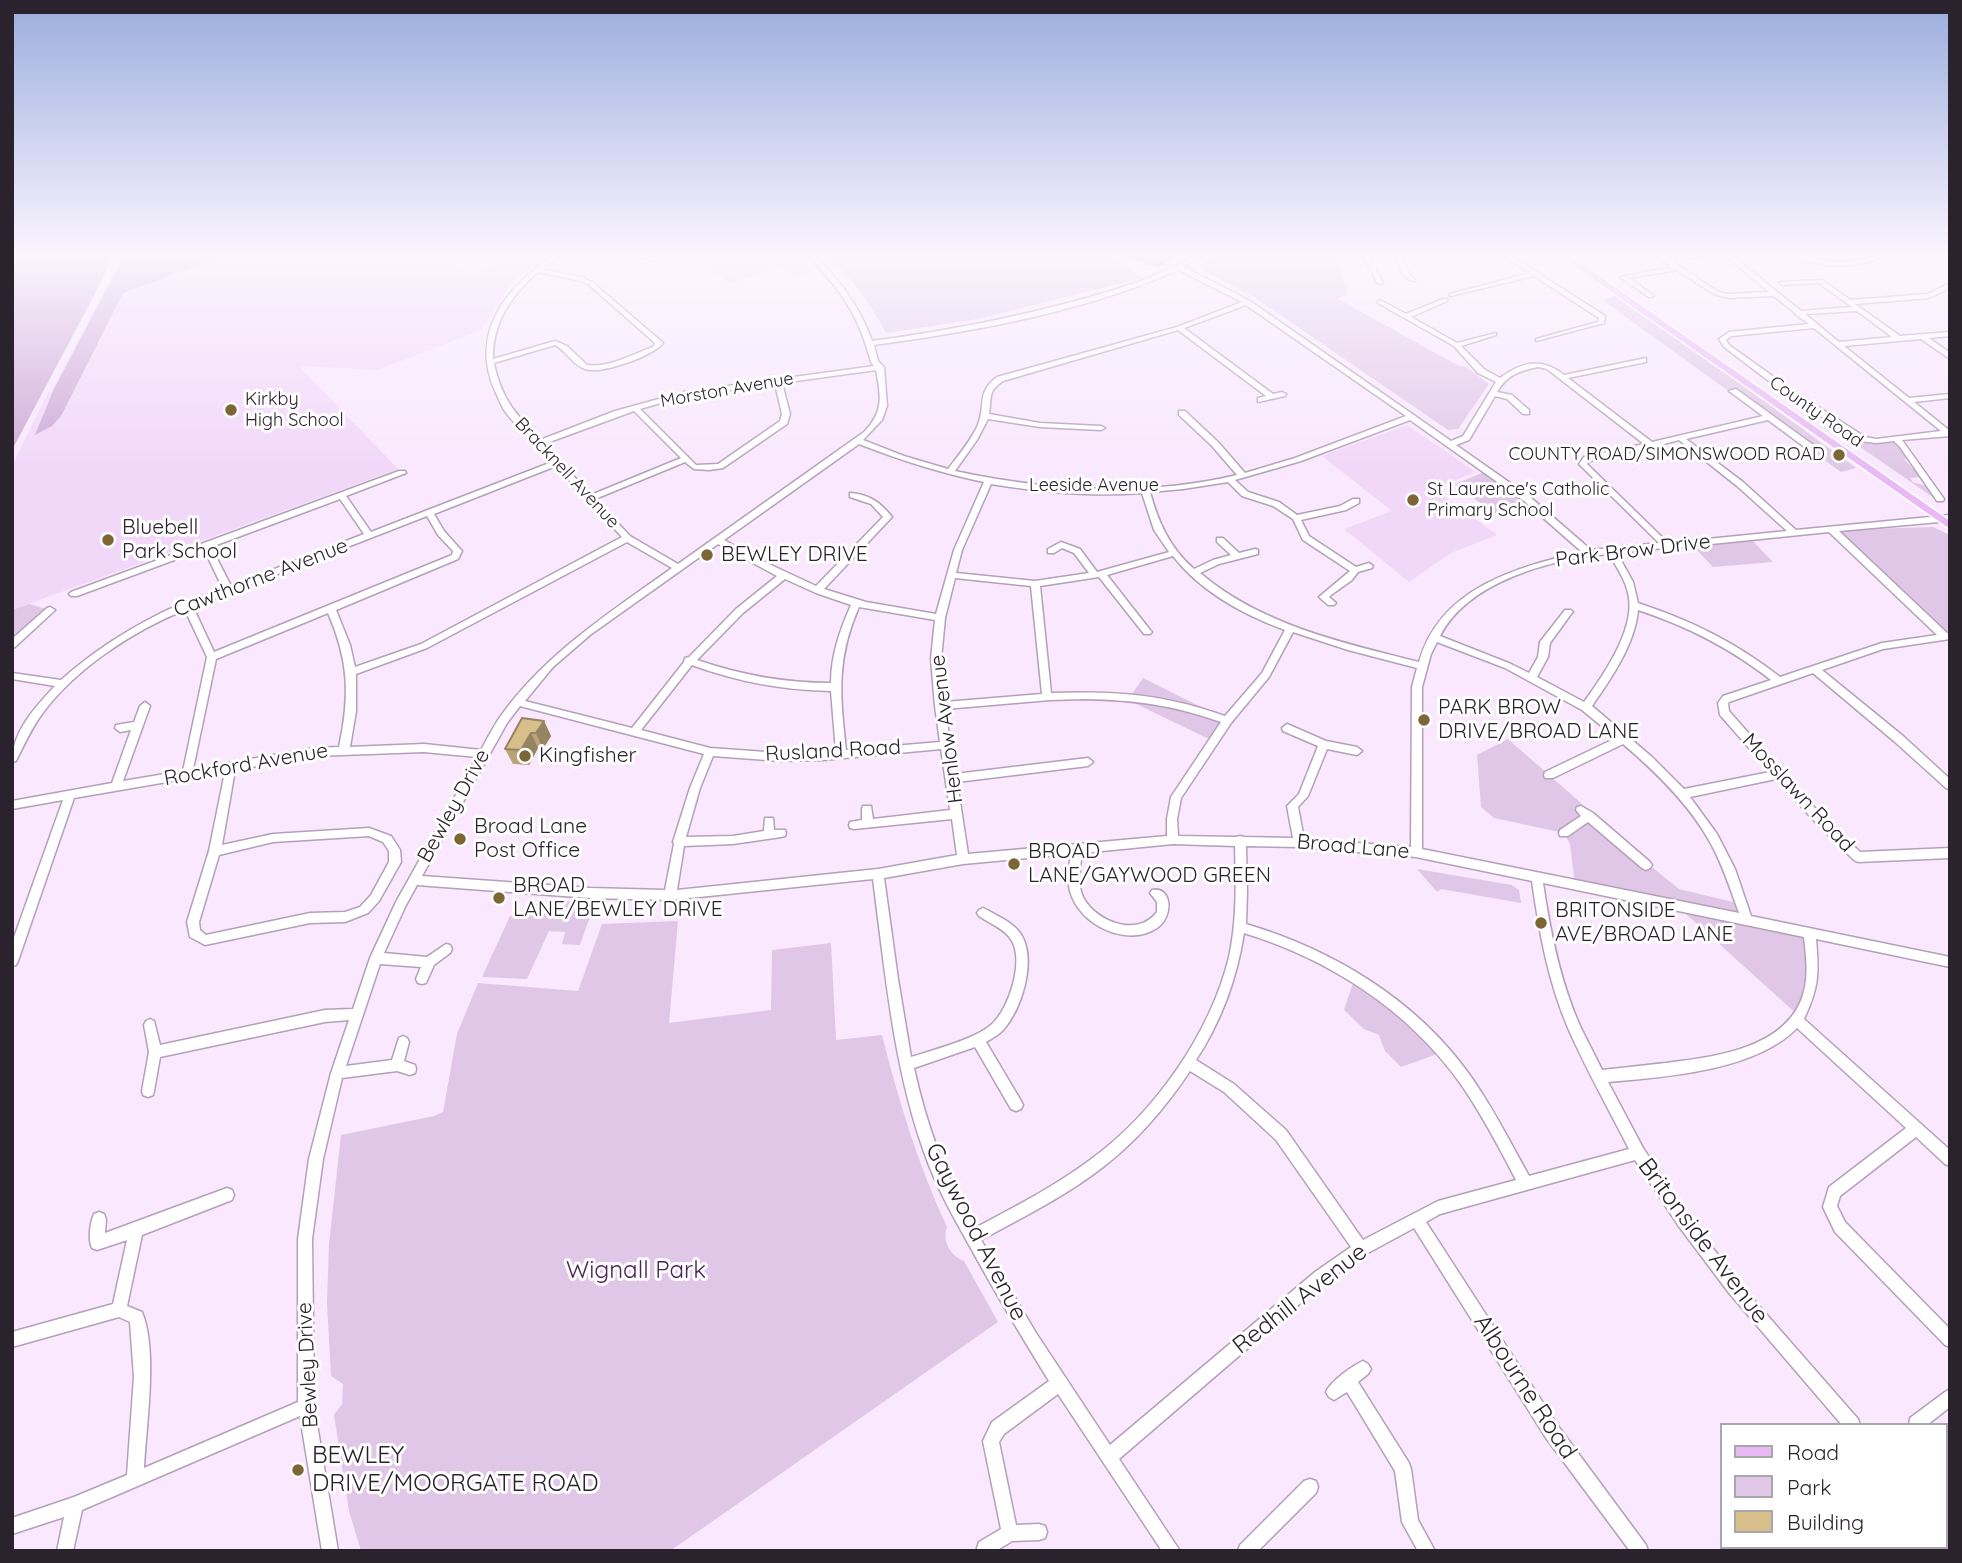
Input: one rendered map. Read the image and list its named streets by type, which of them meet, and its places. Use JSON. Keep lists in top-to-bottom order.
{
  "streets": {
    "main road": ["County Road"],
    "street": [
      "Morston Avenue",
      "Bracknell Avenue",
      "Leeside Avenue",
      "Park Brow Drive",
      "Cawthorne Avenue",
      "Henlow Avenue",
      "Rusland Road",
      "Rockford Avenue",
      "Mosslawn Road",
      "Bewley Drive",
      "Broad Lane",
      "Gaywood Avenue",
      "Britonside Avenue",
      "Redhill Avenue",
      "Albourne Road"
    ]
  },
  "crossings": [
    ["Morston Avenue", "Bracknell Avenue"],
    ["Morston Avenue", "Bewley Drive"],
    ["County Road", "Park Brow Drive"],
    ["Bracknell Avenue", "Cawthorne Avenue"],
    ["Bracknell Avenue", "Bewley Drive"],
    ["Leeside Avenue", "Henlow Avenue"],
    ["Leeside Avenue", "Bewley Drive"],
    ["Park Brow Drive", "Broad Lane"],
    ["Henlow Avenue", "Rusland Road"],
    ["Henlow Avenue", "Broad Lane"],
    ["Rusland Road", "Bewley Drive"],
    ["Rockford Avenue", "Bewley Drive"],
    ["Bewley Drive", "Broad Lane"],
    ["Broad Lane", "Gaywood Avenue"],
    ["Broad Lane", "Britonside Avenue"],
    ["Gaywood Avenue", "Redhill Avenue"],
    ["Britonside Avenue", "Redhill Avenue"],
    ["Redhill Avenue", "Albourne Road"]
  ],
  "parks": ["Wignall Park"],
  "places": [
    "Kirkby High School",
    "COUNTY ROAD/SIMONSWOOD ROAD",
    "St Laurence's Catholic Primary School",
    "Bluebell Park School",
    "BEWLEY DRIVE",
    "PARK BROW DRIVE/BROAD LANE",
    "Kingfisher",
    "Broad Lane Post Office",
    "BROAD LANE/GAYWOOD GREEN",
    "BROAD LANE/BEWLEY DRIVE",
    "BRITONSIDE AVE/BROAD LANE",
    "BEWLEY DRIVE/MOORGATE ROAD"
  ],
  "legend": ["Road", "Park", "Building"]
}
